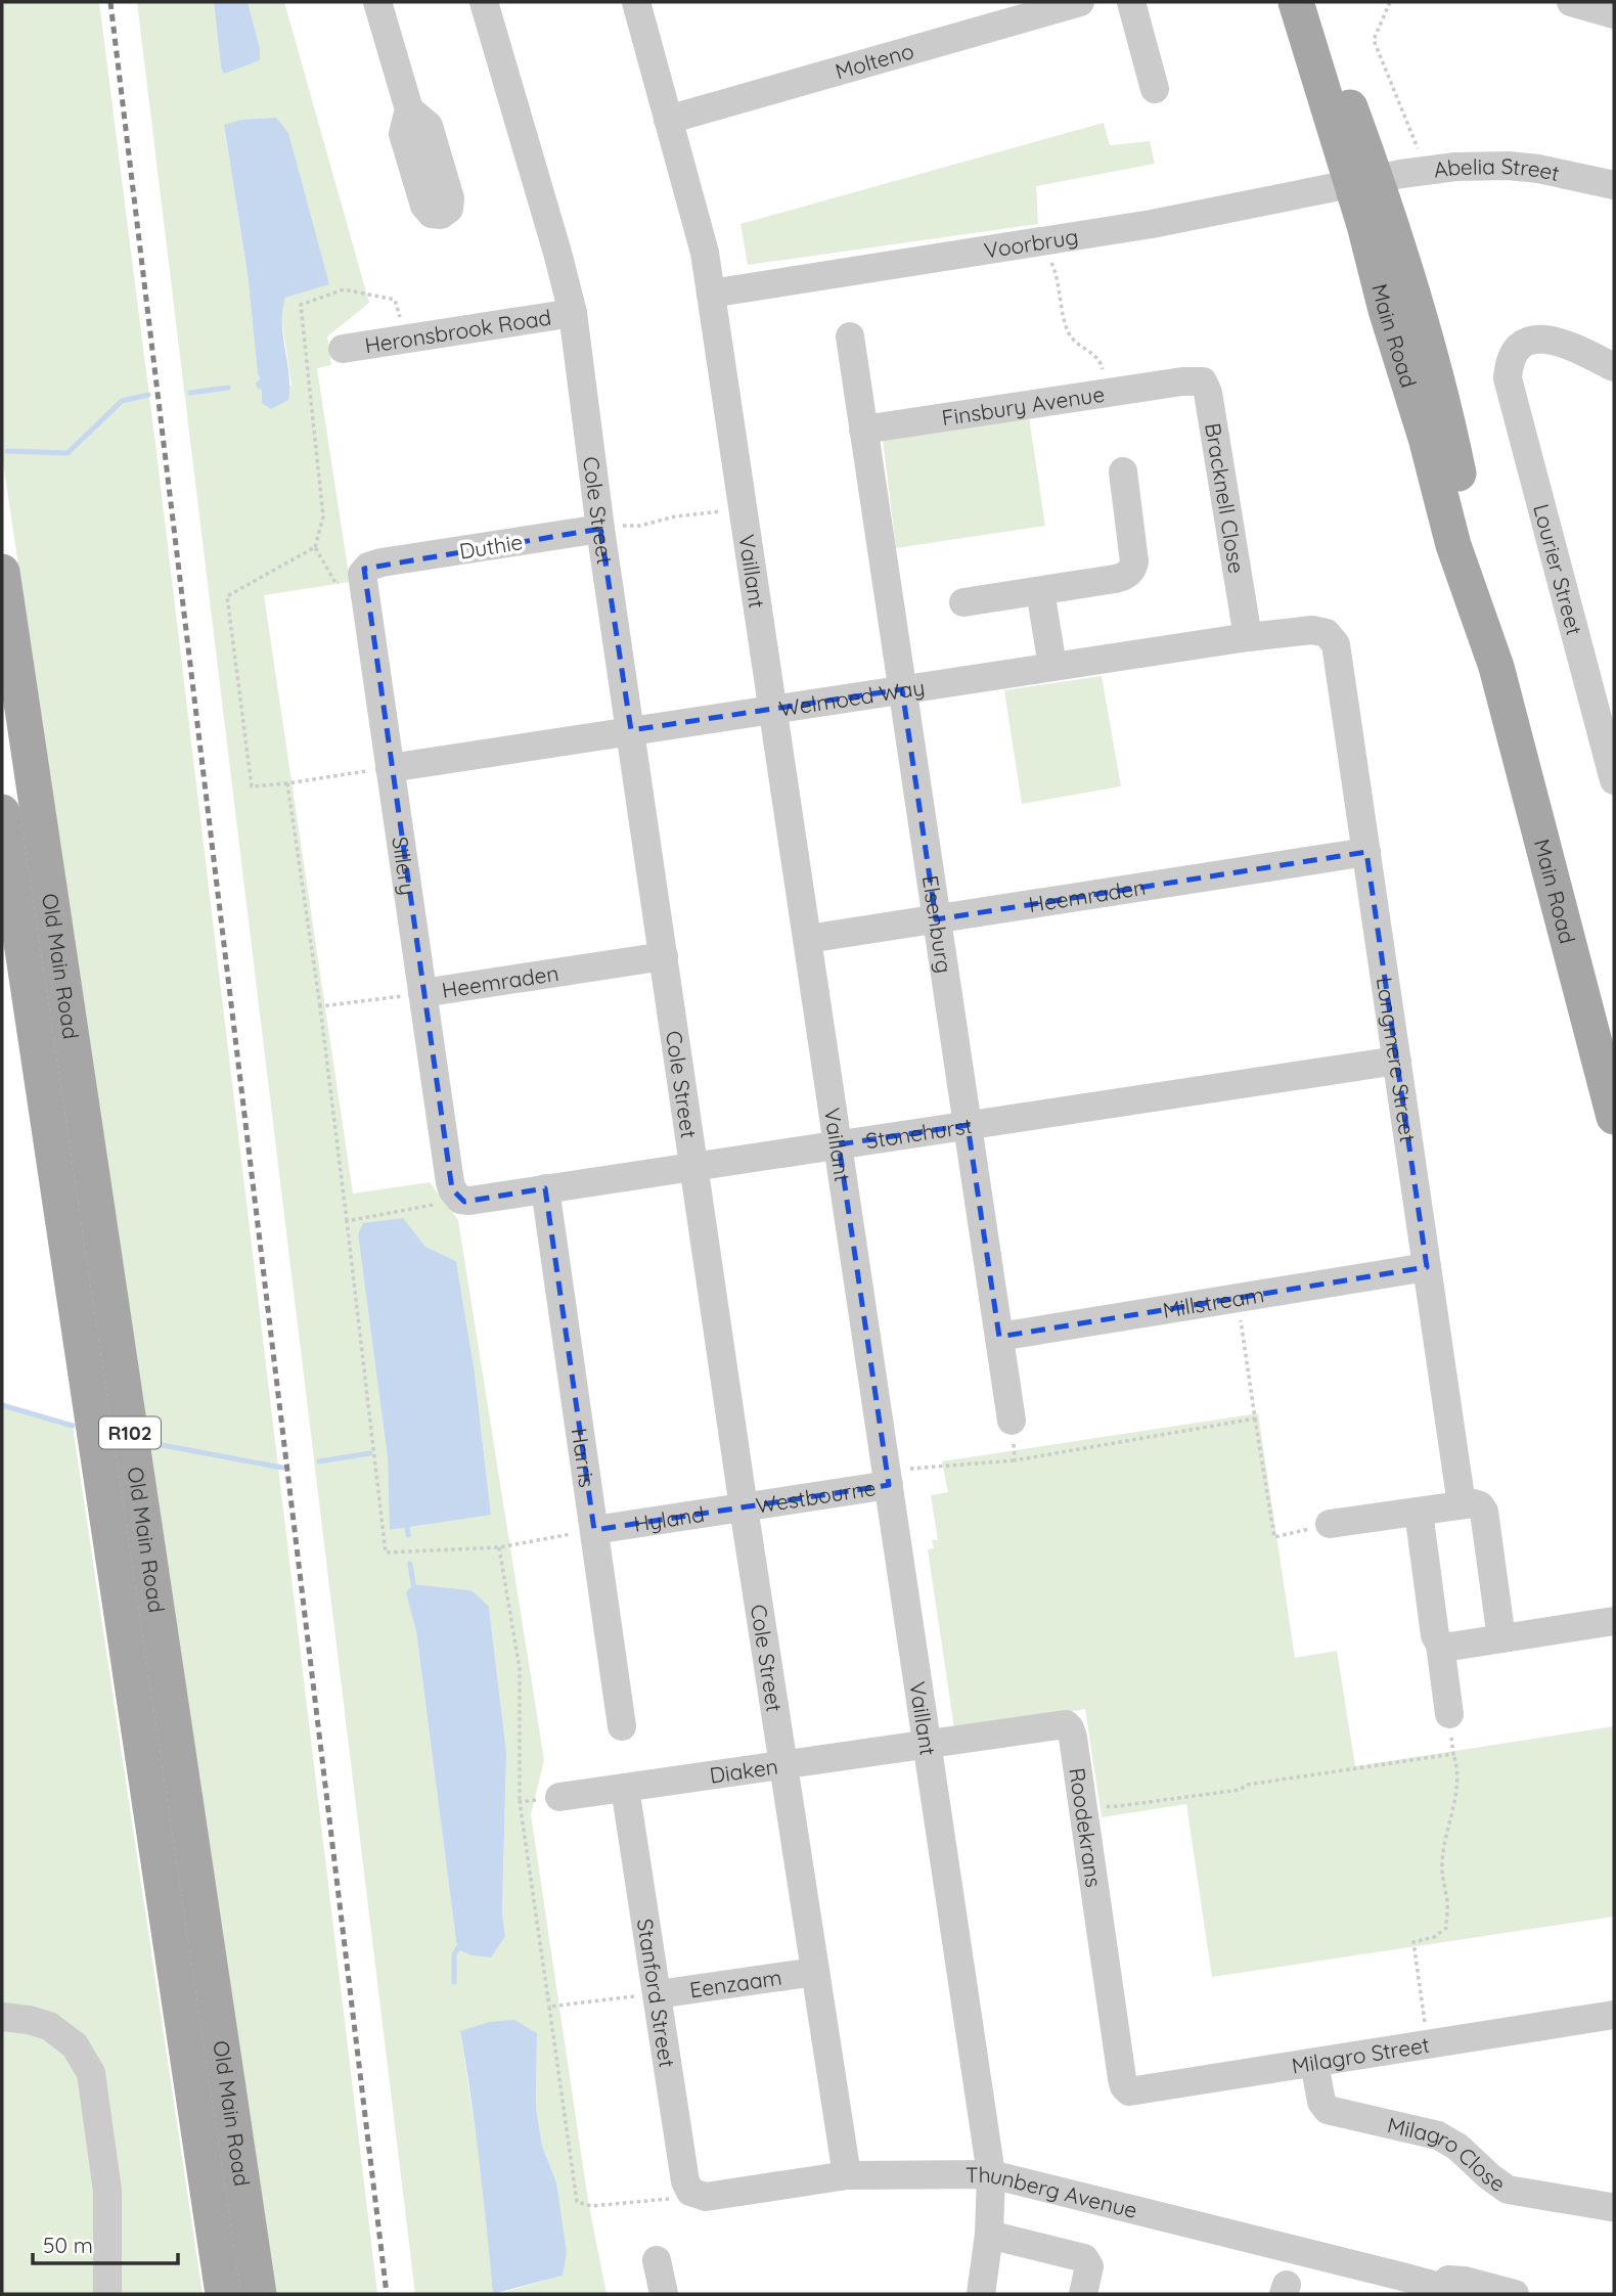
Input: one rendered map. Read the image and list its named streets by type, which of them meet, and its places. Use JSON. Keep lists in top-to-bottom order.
{
  "streets": {
    "main road": ["Main Road", "Old Main Road", "R102"],
    "street": [
      "Molteno",
      "Abelia Street",
      "Voorbrug",
      "Heronsbrook Road",
      "Finsbury Avenue",
      "Bracknell Close",
      "Cole Street",
      "Duthie",
      "Vaillant",
      "Lourier Street",
      "Welmoed Way",
      "Sillery",
      "Heemraden",
      "Elsenburg",
      "Longmere Street",
      "Stonehurst",
      "Millstream",
      "Harris",
      "Westbourne",
      "Hyland",
      "Diaken",
      "Roodekrans",
      "Eenzaam",
      "Stanford Street",
      "Milagro Street",
      "Milagro Close",
      "Thunberg Avenue"
    ]
  },
  "crossings": [
    ["Molteno", "Vaillant"],
    ["Abelia Street", "Voorbrug"],
    ["Abelia Street", "Main Road"],
    ["Voorbrug", "Main Road"],
    ["Voorbrug", "Vaillant"],
    ["Heronsbrook Road", "Cole Street"],
    ["Finsbury Avenue", "Bracknell Close"],
    ["Finsbury Avenue", "Elsenburg"],
    ["Bracknell Close", "Welmoed Way"],
    ["Cole Street", "Duthie"],
    ["Cole Street", "Welmoed Way"],
    ["Cole Street", "Heemraden"],
    ["Cole Street", "Stonehurst"],
    ["Cole Street", "Westbourne"],
    ["Cole Street", "Hyland"],
    ["Cole Street", "Diaken"],
    ["Cole Street", "Eenzaam"],
    ["Cole Street", "Thunberg Avenue"],
    ["Duthie", "Sillery"],
    ["Vaillant", "Welmoed Way"],
    ["Vaillant", "Heemraden"],
    ["Vaillant", "Stonehurst"],
    ["Vaillant", "Westbourne"],
    ["Vaillant", "Diaken"],
    ["Vaillant", "Roodekrans"],
    ["Vaillant", "Thunberg Avenue"],
    ["Welmoed Way", "Sillery"],
    ["Welmoed Way", "Elsenburg"],
    ["Welmoed Way", "Longmere Street"],
    ["Sillery", "Heemraden"],
    ["Sillery", "Stonehurst"],
    ["Heemraden", "Elsenburg"],
    ["Heemraden", "Longmere Street"],
    ["Elsenburg", "Stonehurst"],
    ["Elsenburg", "Millstream"],
    ["Longmere Street", "Stonehurst"],
    ["Longmere Street", "Millstream"],
    ["Stonehurst", "Harris"],
    ["Harris", "Hyland"],
    ["Westbourne", "Hyland"],
    ["Diaken", "Roodekrans"],
    ["Diaken", "Stanford Street"],
    ["Roodekrans", "Milagro Street"],
    ["Eenzaam", "Stanford Street"],
    ["Stanford Street", "Thunberg Avenue"],
    ["Milagro Street", "Milagro Close"]
  ],
  "scale_bar": "50 m"
}
